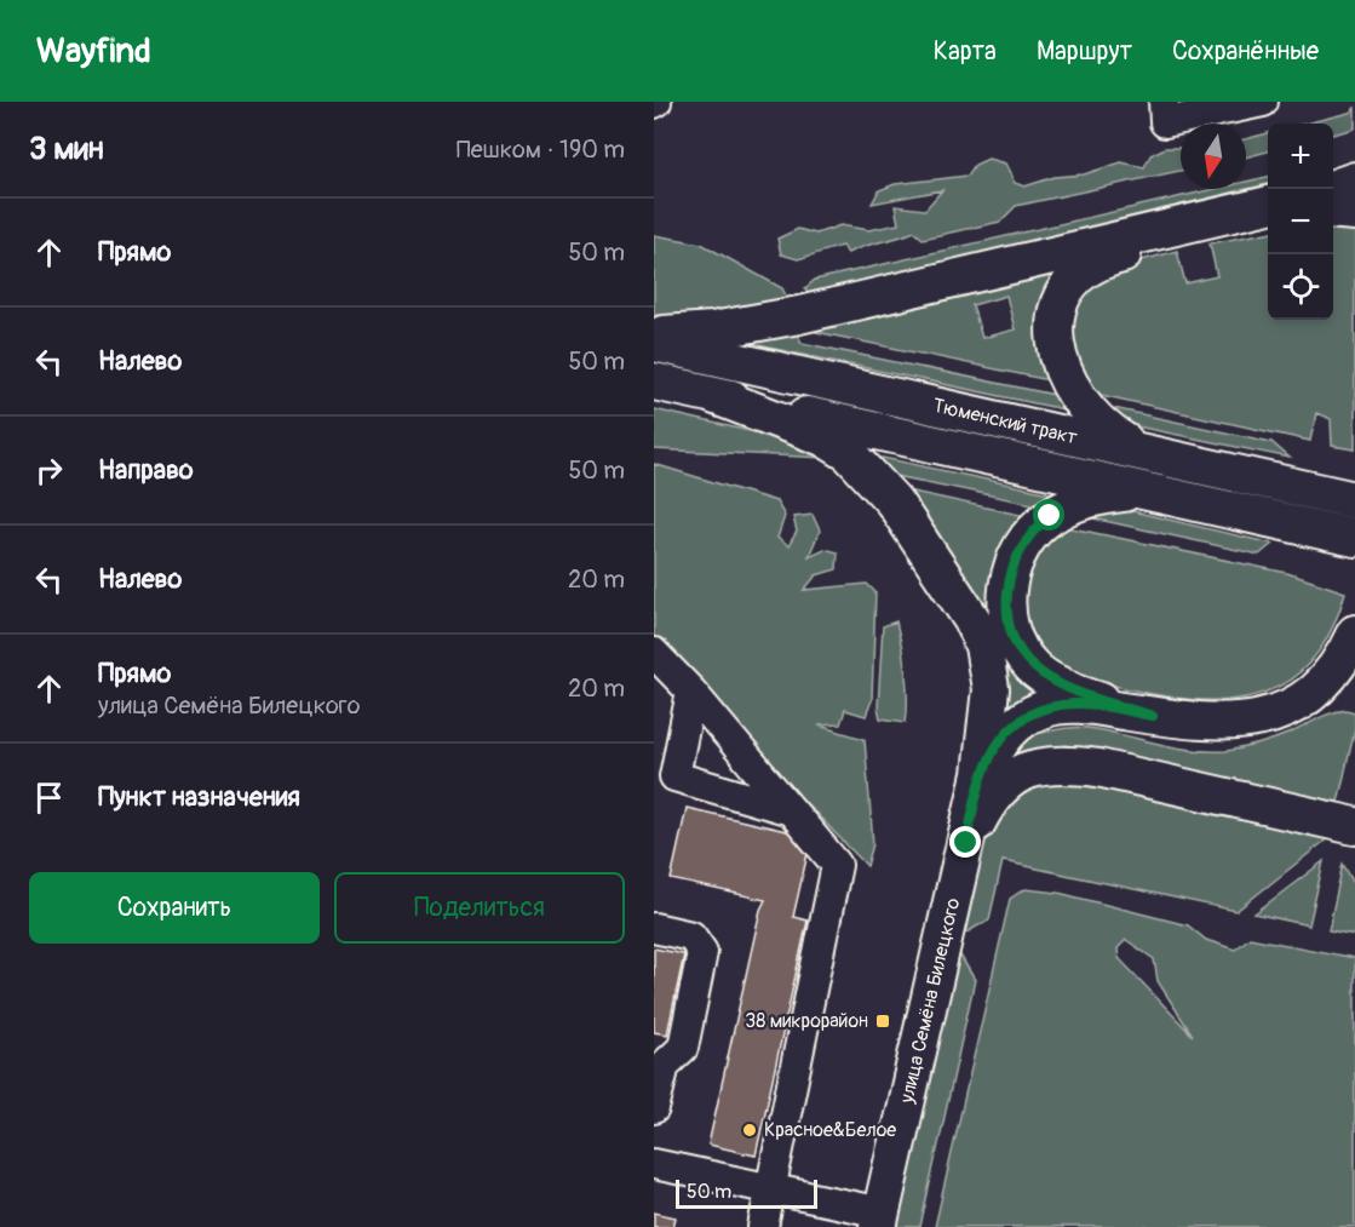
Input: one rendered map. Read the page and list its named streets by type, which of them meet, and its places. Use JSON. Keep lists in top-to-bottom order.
{
  "streets": {
    "main road": ["Тюменский тракт", "улица Семёна Билецкого"]
  },
  "crossings": [
    ["Тюменский тракт", "улица Семёна Билецкого"]
  ],
  "places": {
    "transit": ["38 микрорайон"],
    "other": ["Красное&Белое"]
  },
  "scale_bar": "50 m",
  "north": "bottom",
  "page": {
    "header": "Wayfind",
    "nav": ["Карта", "Маршрут", "Сохранённые"],
    "heading": ["3 мин", "Пешком · 190 m"],
    "map_buttons": ["+", "−"],
    "list": [
      ["Прямо", "50 m"],
      ["Налево", "50 m"],
      ["Направо", "50 m"],
      ["Налево", "20 m"],
      ["Прямо", "улица Семёна Билецкого", "20 m"],
      "Пункт назначения"
    ],
    "buttons": ["Сохранить", "Поделиться"],
    "scale": "50 m"
  }
}
